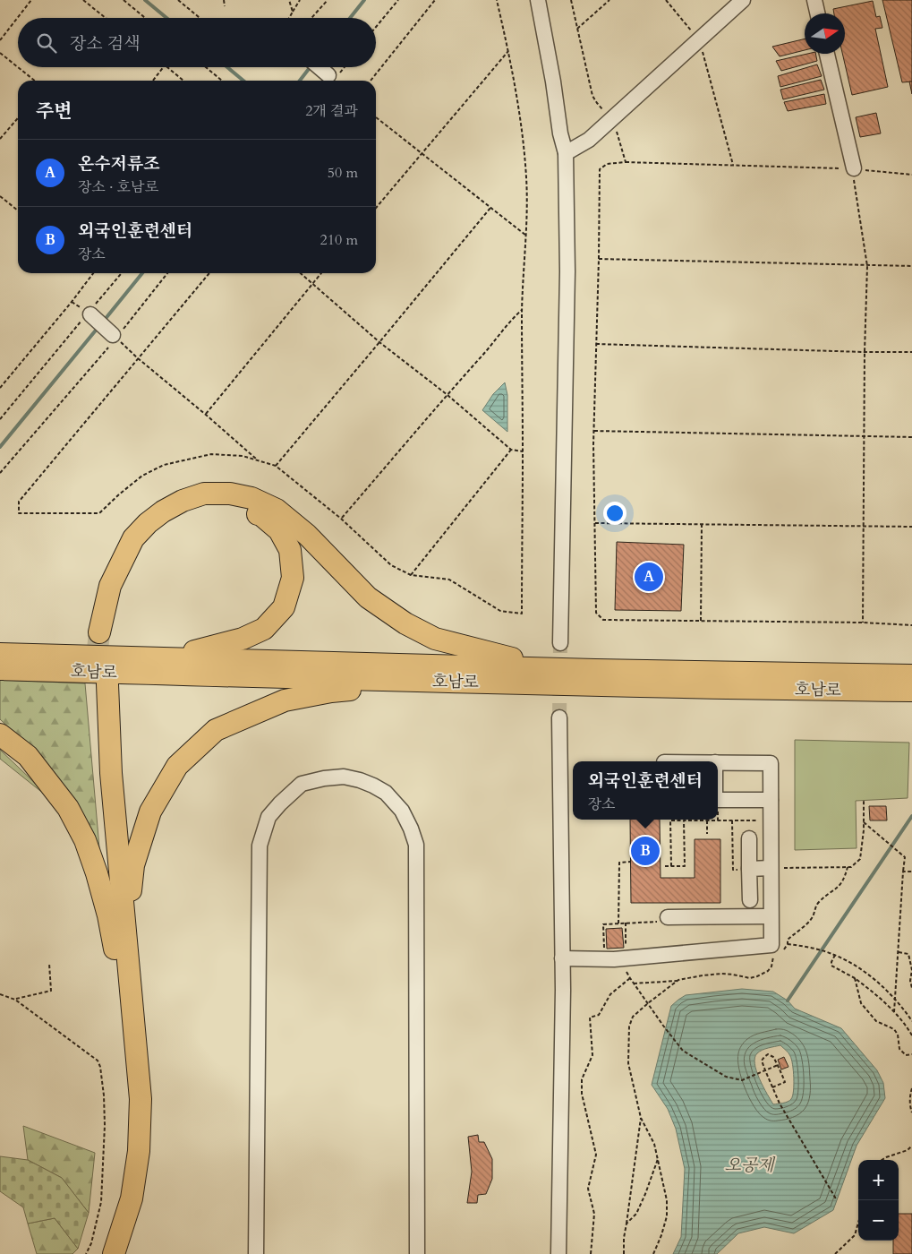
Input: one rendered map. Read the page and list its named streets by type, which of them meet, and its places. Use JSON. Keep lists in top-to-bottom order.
{
  "streets": {
    "highway": ["호남로"]
  },
  "water": ["오공제"],
  "north": "right",
  "page": {
    "search": "장소 검색",
    "heading": ["주변", "2개 결과"],
    "list": [
      {
        "mark": "A",
        "name": "온수저류조",
        "note": "장소 · 호남로",
        "value": "50 m"
      },
      {
        "mark": "B",
        "name": "외국인훈련센터",
        "note": "장소",
        "value": "210 m"
      }
    ],
    "pins": ["A", "B"],
    "popup": ["외국인훈련센터", "장소"],
    "map_buttons": ["+", "−"]
  }
}
